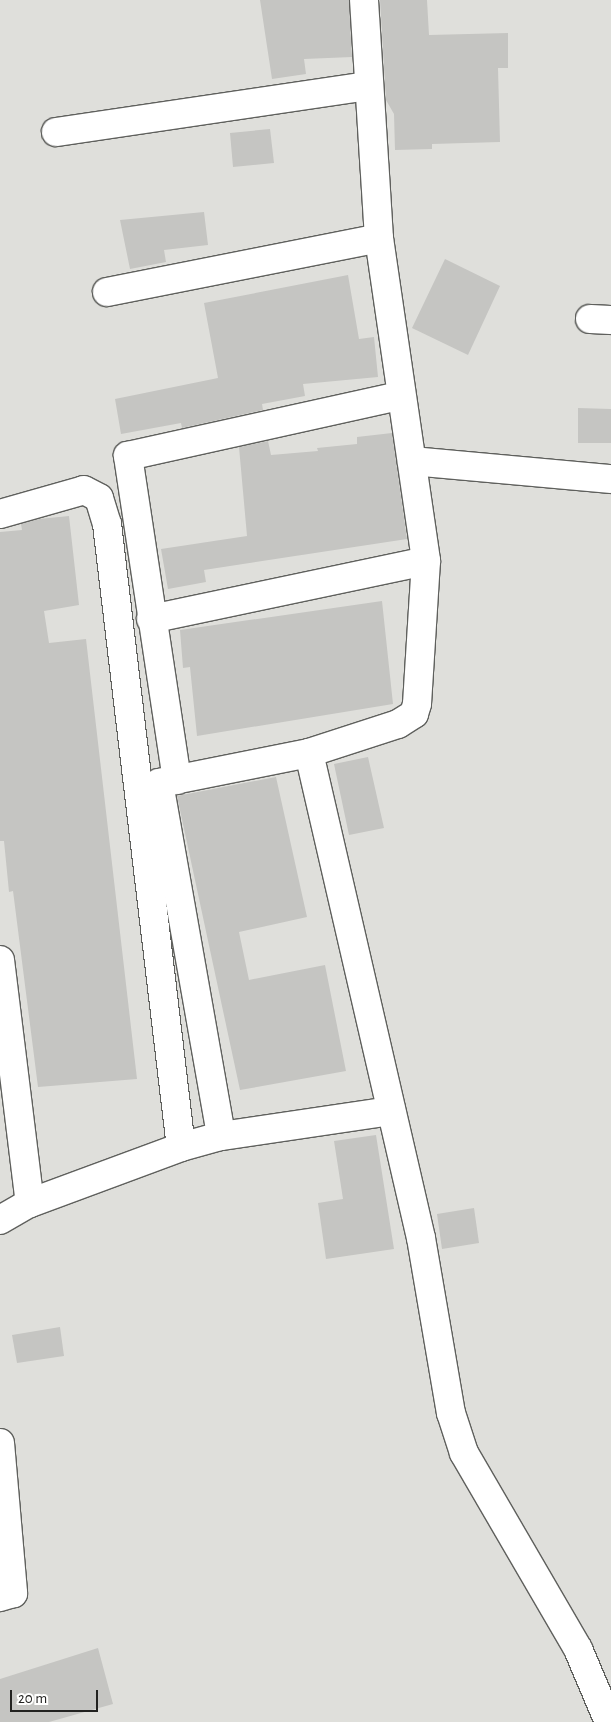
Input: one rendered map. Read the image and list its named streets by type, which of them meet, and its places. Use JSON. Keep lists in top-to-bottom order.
{
  "scale_bar": "20 m"
}
